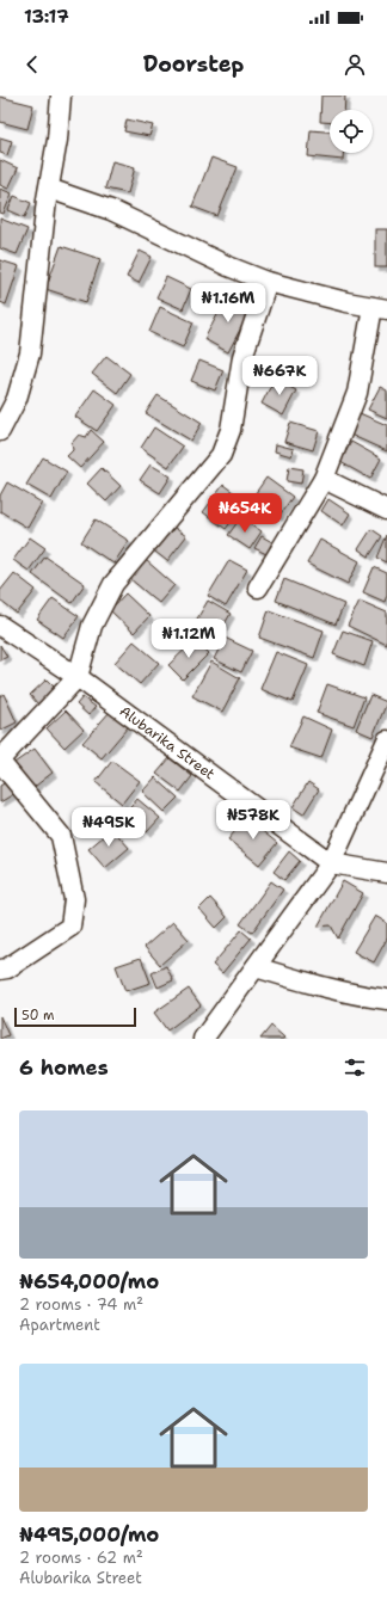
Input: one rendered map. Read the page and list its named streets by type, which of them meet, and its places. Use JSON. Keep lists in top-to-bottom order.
{
  "streets": {
    "street": ["Alubarika Street"]
  },
  "scale_bar": "50 m",
  "page": {
    "status": "13:17",
    "header": "Doorstep",
    "price": [
      "₦1.16M",
      "₦667K",
      "₦654K",
      "₦1.12M",
      "₦578K",
      "₦495K"
    ],
    "scale": "50 m",
    "heading": "6 homes",
    "list": [
      {
        "name": "₦654,000/mo",
        "note": "2 rooms · 74 m² · Apartment"
      },
      {
        "name": "₦495,000/mo",
        "note": "2 rooms · 62 m² · Alubarika Street"
      }
    ]
  }
}
